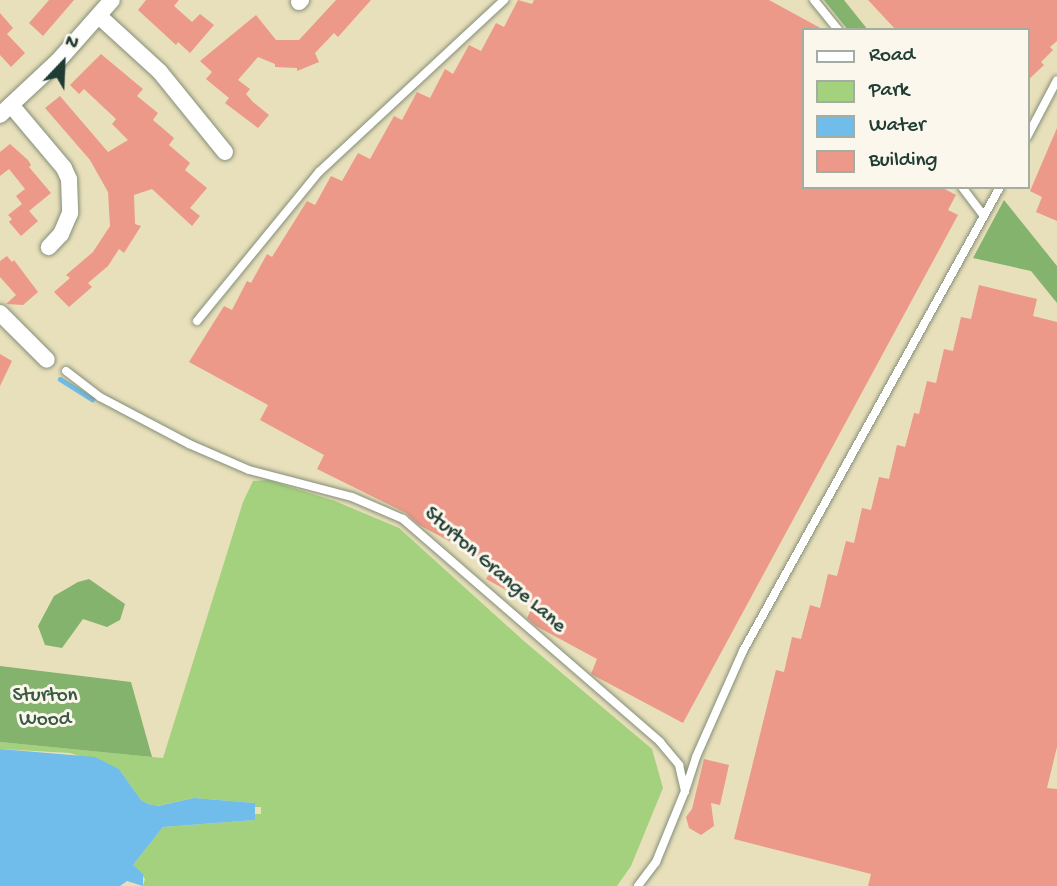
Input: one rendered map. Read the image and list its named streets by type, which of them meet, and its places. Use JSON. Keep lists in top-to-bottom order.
{
  "streets": {
    "lane": ["Sturton Grange Lane"]
  },
  "parks": ["Sturton Wood"],
  "legend": [
    "Road",
    "Park",
    "Water",
    "Building"
  ],
  "north": "top right"
}
